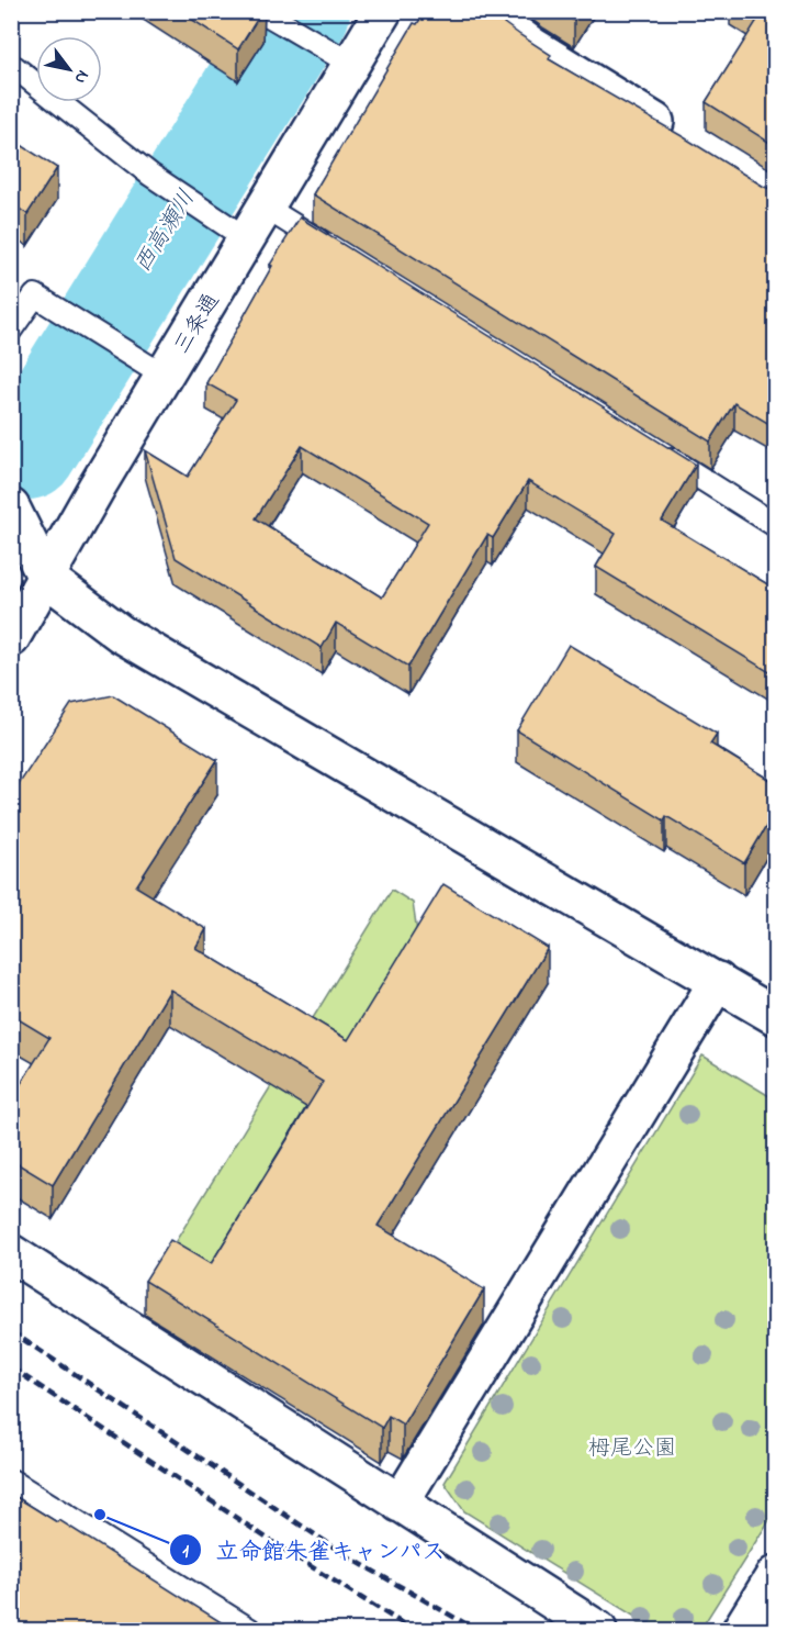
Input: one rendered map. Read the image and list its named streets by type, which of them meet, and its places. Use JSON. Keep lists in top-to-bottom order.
{
  "streets": {
    "street": ["三条通"]
  },
  "water": ["西高瀬川"],
  "parks": ["栂尾公園"],
  "places": ["立命館朱雀キャンパス"],
  "north": "bottom right"
}
